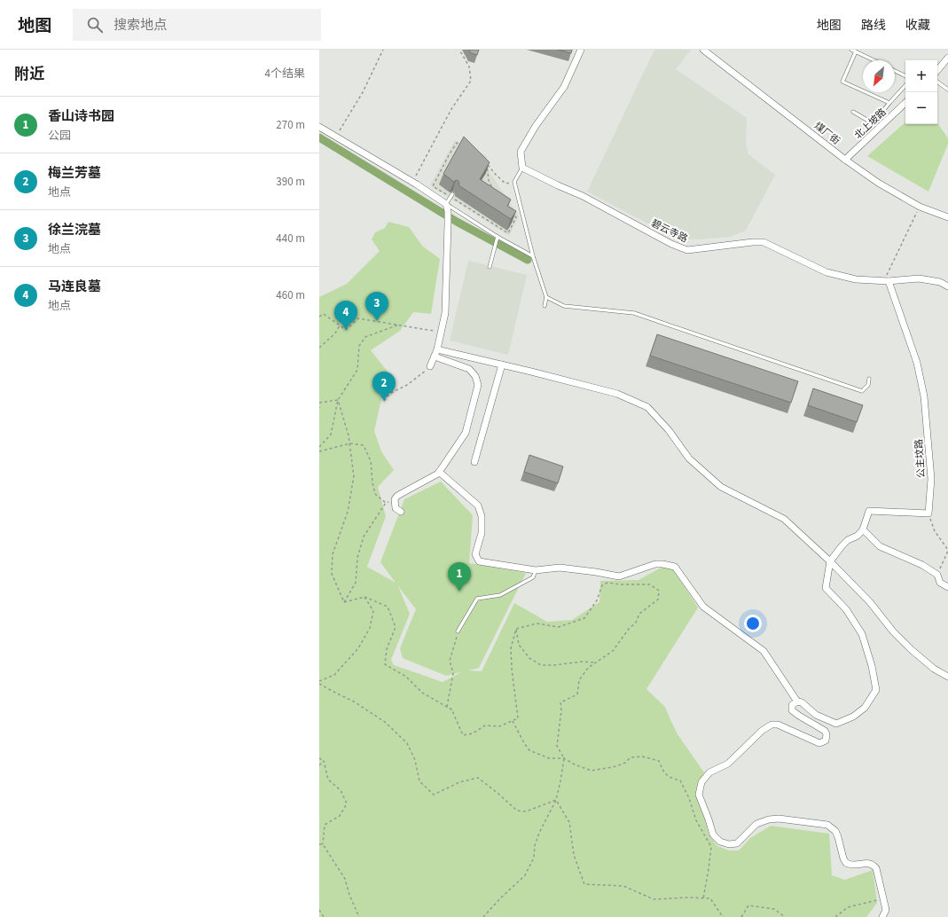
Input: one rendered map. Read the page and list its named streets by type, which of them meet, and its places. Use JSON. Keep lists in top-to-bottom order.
{
  "streets": {
    "street": [
      "北上坡路",
      "煤厂街",
      "碧云寺路",
      "公主坟路"
    ]
  },
  "crossings": [
    ["北上坡路", "煤厂街"],
    ["碧云寺路", "公主坟路"]
  ],
  "north": "bottom left",
  "page": {
    "header": "地图",
    "search": "搜索地点",
    "nav": ["地图", "路线", "收藏"],
    "heading": ["附近", "4个结果"],
    "map_buttons": ["+", "−"],
    "list": [
      {
        "mark": "1",
        "name": "香山诗书园",
        "note": "公园",
        "value": "270 m"
      },
      {
        "mark": "2",
        "name": "梅兰芳墓",
        "note": "地点",
        "value": "390 m"
      },
      {
        "mark": "3",
        "name": "徐兰浣墓",
        "note": "地点",
        "value": "440 m"
      },
      {
        "mark": "4",
        "name": "马连良墓",
        "note": "地点",
        "value": "460 m"
      }
    ],
    "pins": [
      "3",
      "4",
      "2",
      "1"
    ]
  }
}
